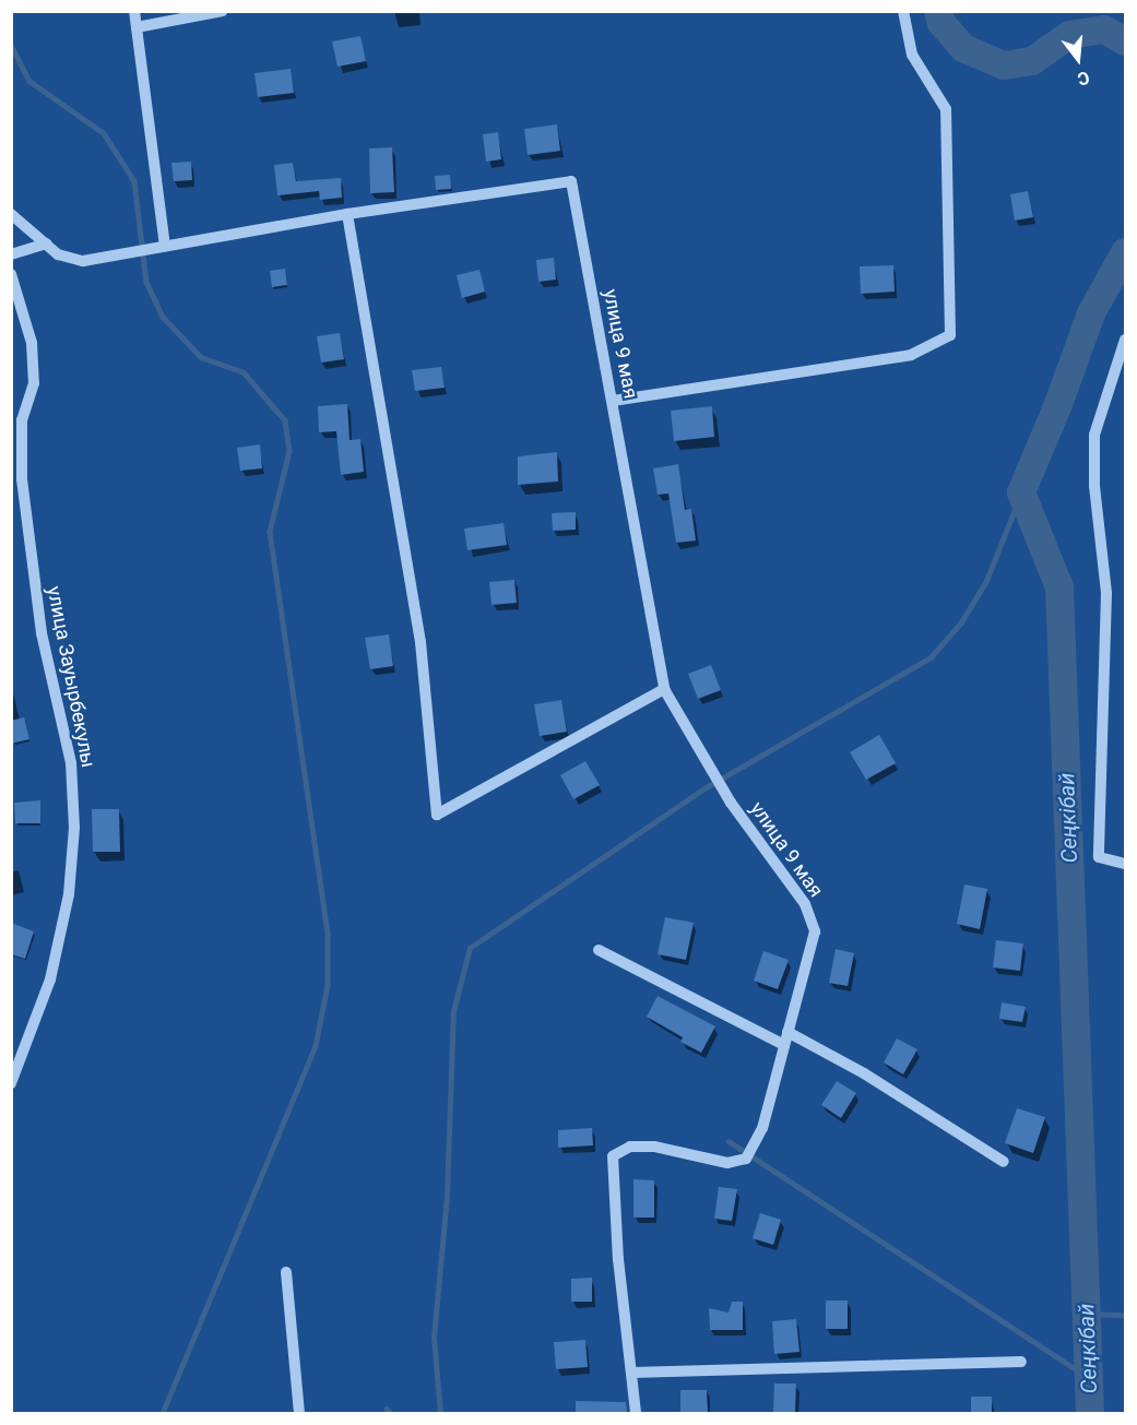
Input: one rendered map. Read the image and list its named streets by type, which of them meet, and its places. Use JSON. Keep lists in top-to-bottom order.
{
  "streets": {
    "street": ["улица 9 мая", "улица Зауырбекулы"]
  },
  "water": ["Сеңкібай"],
  "north": "bottom"
}
